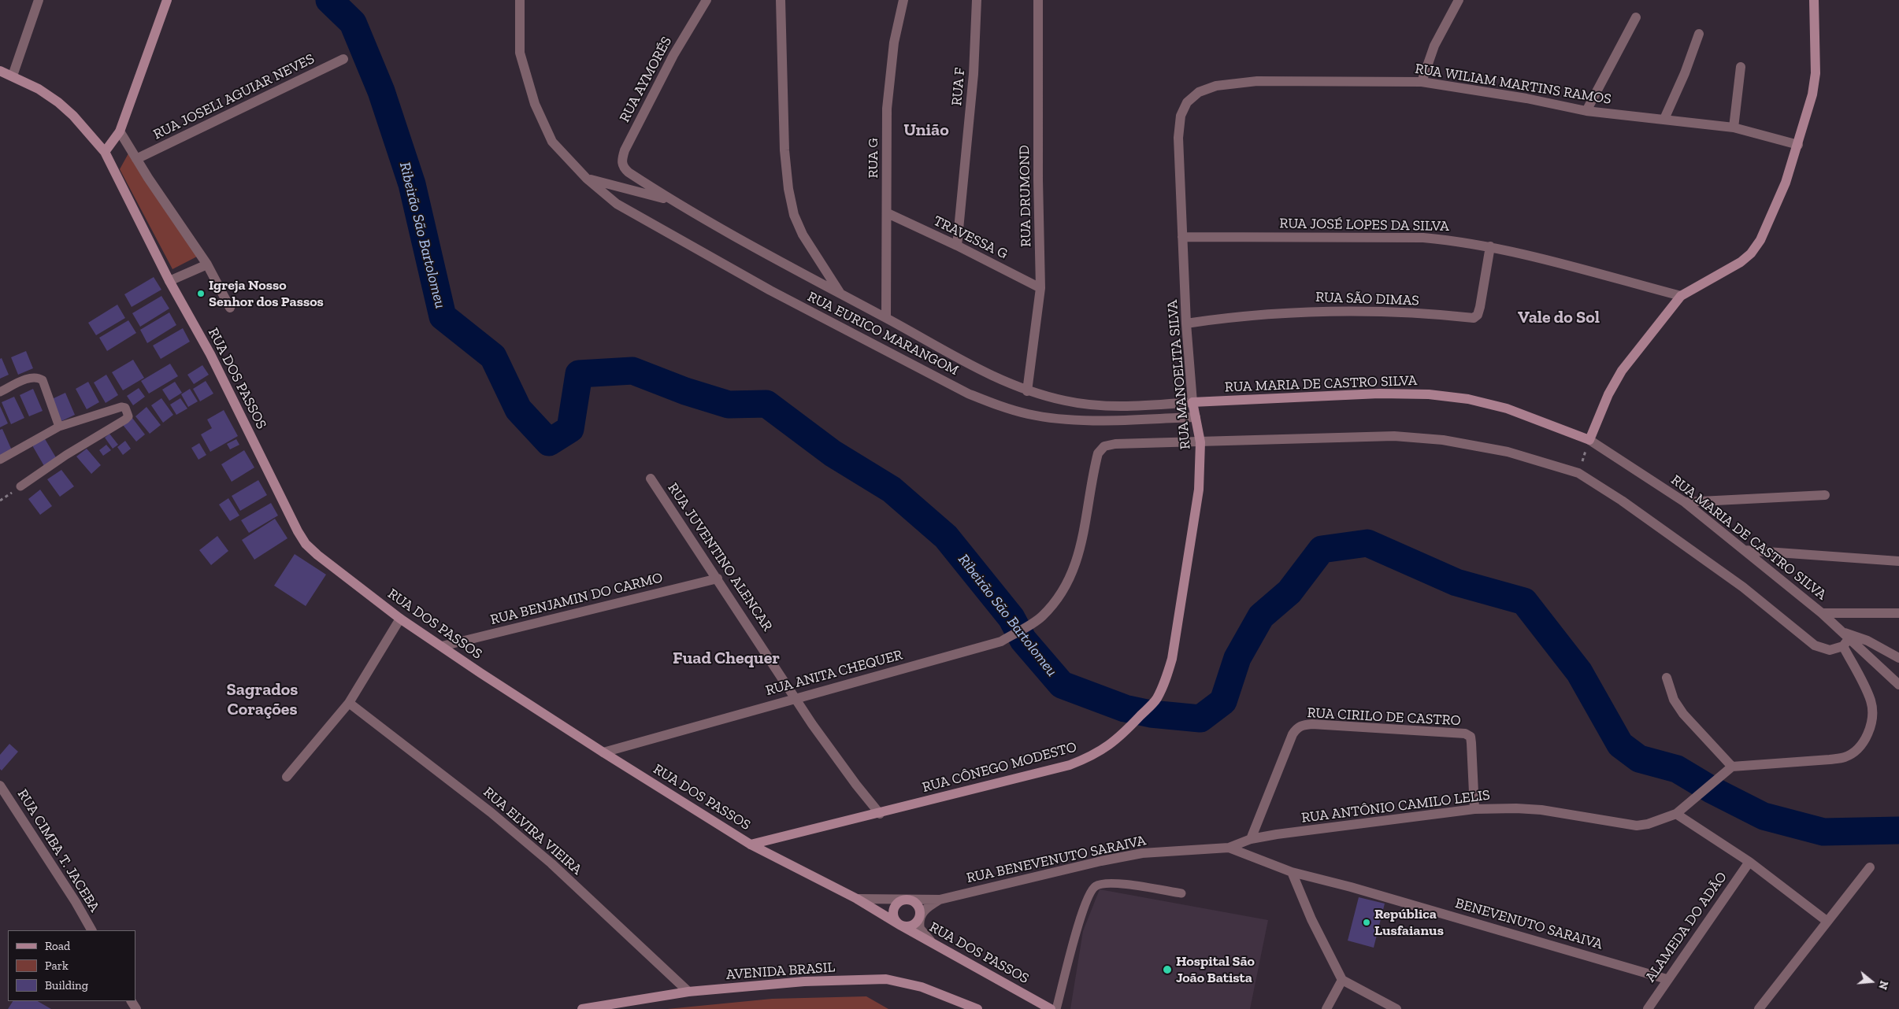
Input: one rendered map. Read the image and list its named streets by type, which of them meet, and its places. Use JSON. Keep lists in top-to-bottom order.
{
  "streets": {
    "street": [
      "RUA AYMORÉS",
      "RUA WILIAM MARTINS RAMOS",
      "RUA F",
      "RUA JOSELI AGUIAR NEVES",
      "RUA G",
      "RUA DRUMOND",
      "RUA JOSÉ LOPES DA SILVA",
      "TRAVESSA G",
      "RUA SÃO DIMAS",
      "RUA EURICO MARANGOM",
      "RUA MANOELITA SILVA",
      "RUA DOS PASSOS",
      "RUA MARIA DE CASTRO SILVA",
      "RUA JUVENTINO ALENCAR",
      "RUA BENJAMIN DO CARMO",
      "RUA ANITA CHEQUER",
      "RUA CIRILO DE CASTRO",
      "RUA CÔNEGO MODESTO",
      "RUA ANTÔNIO CAMILO LELIS",
      "RUA ELVIRA VIEIRA",
      "RUA CIMBA T. JACEBA",
      "RUA BENEVENUTO SARAIVA",
      "BENEVENUTO SARAIVA",
      "ALAMEDA DO ADÃO",
      "AVENIDA BRASIL"
    ]
  },
  "crossings": [
    ["RUA AYMORÉS", "RUA EURICO MARANGOM"],
    ["RUA WILIAM MARTINS RAMOS", "RUA MANOELITA SILVA"],
    ["RUA F", "TRAVESSA G"],
    ["RUA G", "TRAVESSA G"],
    ["RUA G", "RUA EURICO MARANGOM"],
    ["RUA DRUMOND", "TRAVESSA G"],
    ["RUA DRUMOND", "RUA EURICO MARANGOM"],
    ["RUA JOSÉ LOPES DA SILVA", "RUA SÃO DIMAS"],
    ["RUA JOSÉ LOPES DA SILVA", "RUA MANOELITA SILVA"],
    ["RUA SÃO DIMAS", "RUA MANOELITA SILVA"],
    ["RUA EURICO MARANGOM", "RUA MANOELITA SILVA"],
    ["RUA EURICO MARANGOM", "RUA MARIA DE CASTRO SILVA"],
    ["RUA MANOELITA SILVA", "RUA MARIA DE CASTRO SILVA"],
    ["RUA MANOELITA SILVA", "RUA ANITA CHEQUER"],
    ["RUA MANOELITA SILVA", "RUA CÔNEGO MODESTO"],
    ["RUA DOS PASSOS", "RUA BENJAMIN DO CARMO"],
    ["RUA DOS PASSOS", "RUA ANITA CHEQUER"],
    ["RUA JUVENTINO ALENCAR", "RUA BENJAMIN DO CARMO"],
    ["RUA JUVENTINO ALENCAR", "RUA ANITA CHEQUER"],
    ["RUA JUVENTINO ALENCAR", "RUA CÔNEGO MODESTO"],
    ["RUA CIRILO DE CASTRO", "RUA ANTÔNIO CAMILO LELIS"],
    ["RUA ANTÔNIO CAMILO LELIS", "RUA BENEVENUTO SARAIVA"],
    ["RUA ELVIRA VIEIRA", "AVENIDA BRASIL"],
    ["RUA BENEVENUTO SARAIVA", "BENEVENUTO SARAIVA"],
    ["BENEVENUTO SARAIVA", "ALAMEDA DO ADÃO"]
  ],
  "districts": [
    "União",
    "Vale do Sol",
    "Fuad Chequer",
    "Sagrados Corações"
  ],
  "water": ["Ribeirão São Bartolomeu"],
  "places": ["Igreja Nosso Senhor dos Passos", "República Lusfaianus", "Hospital São João Batista"],
  "legend": ["Road", "Park", "Building"],
  "north": "right"
}
